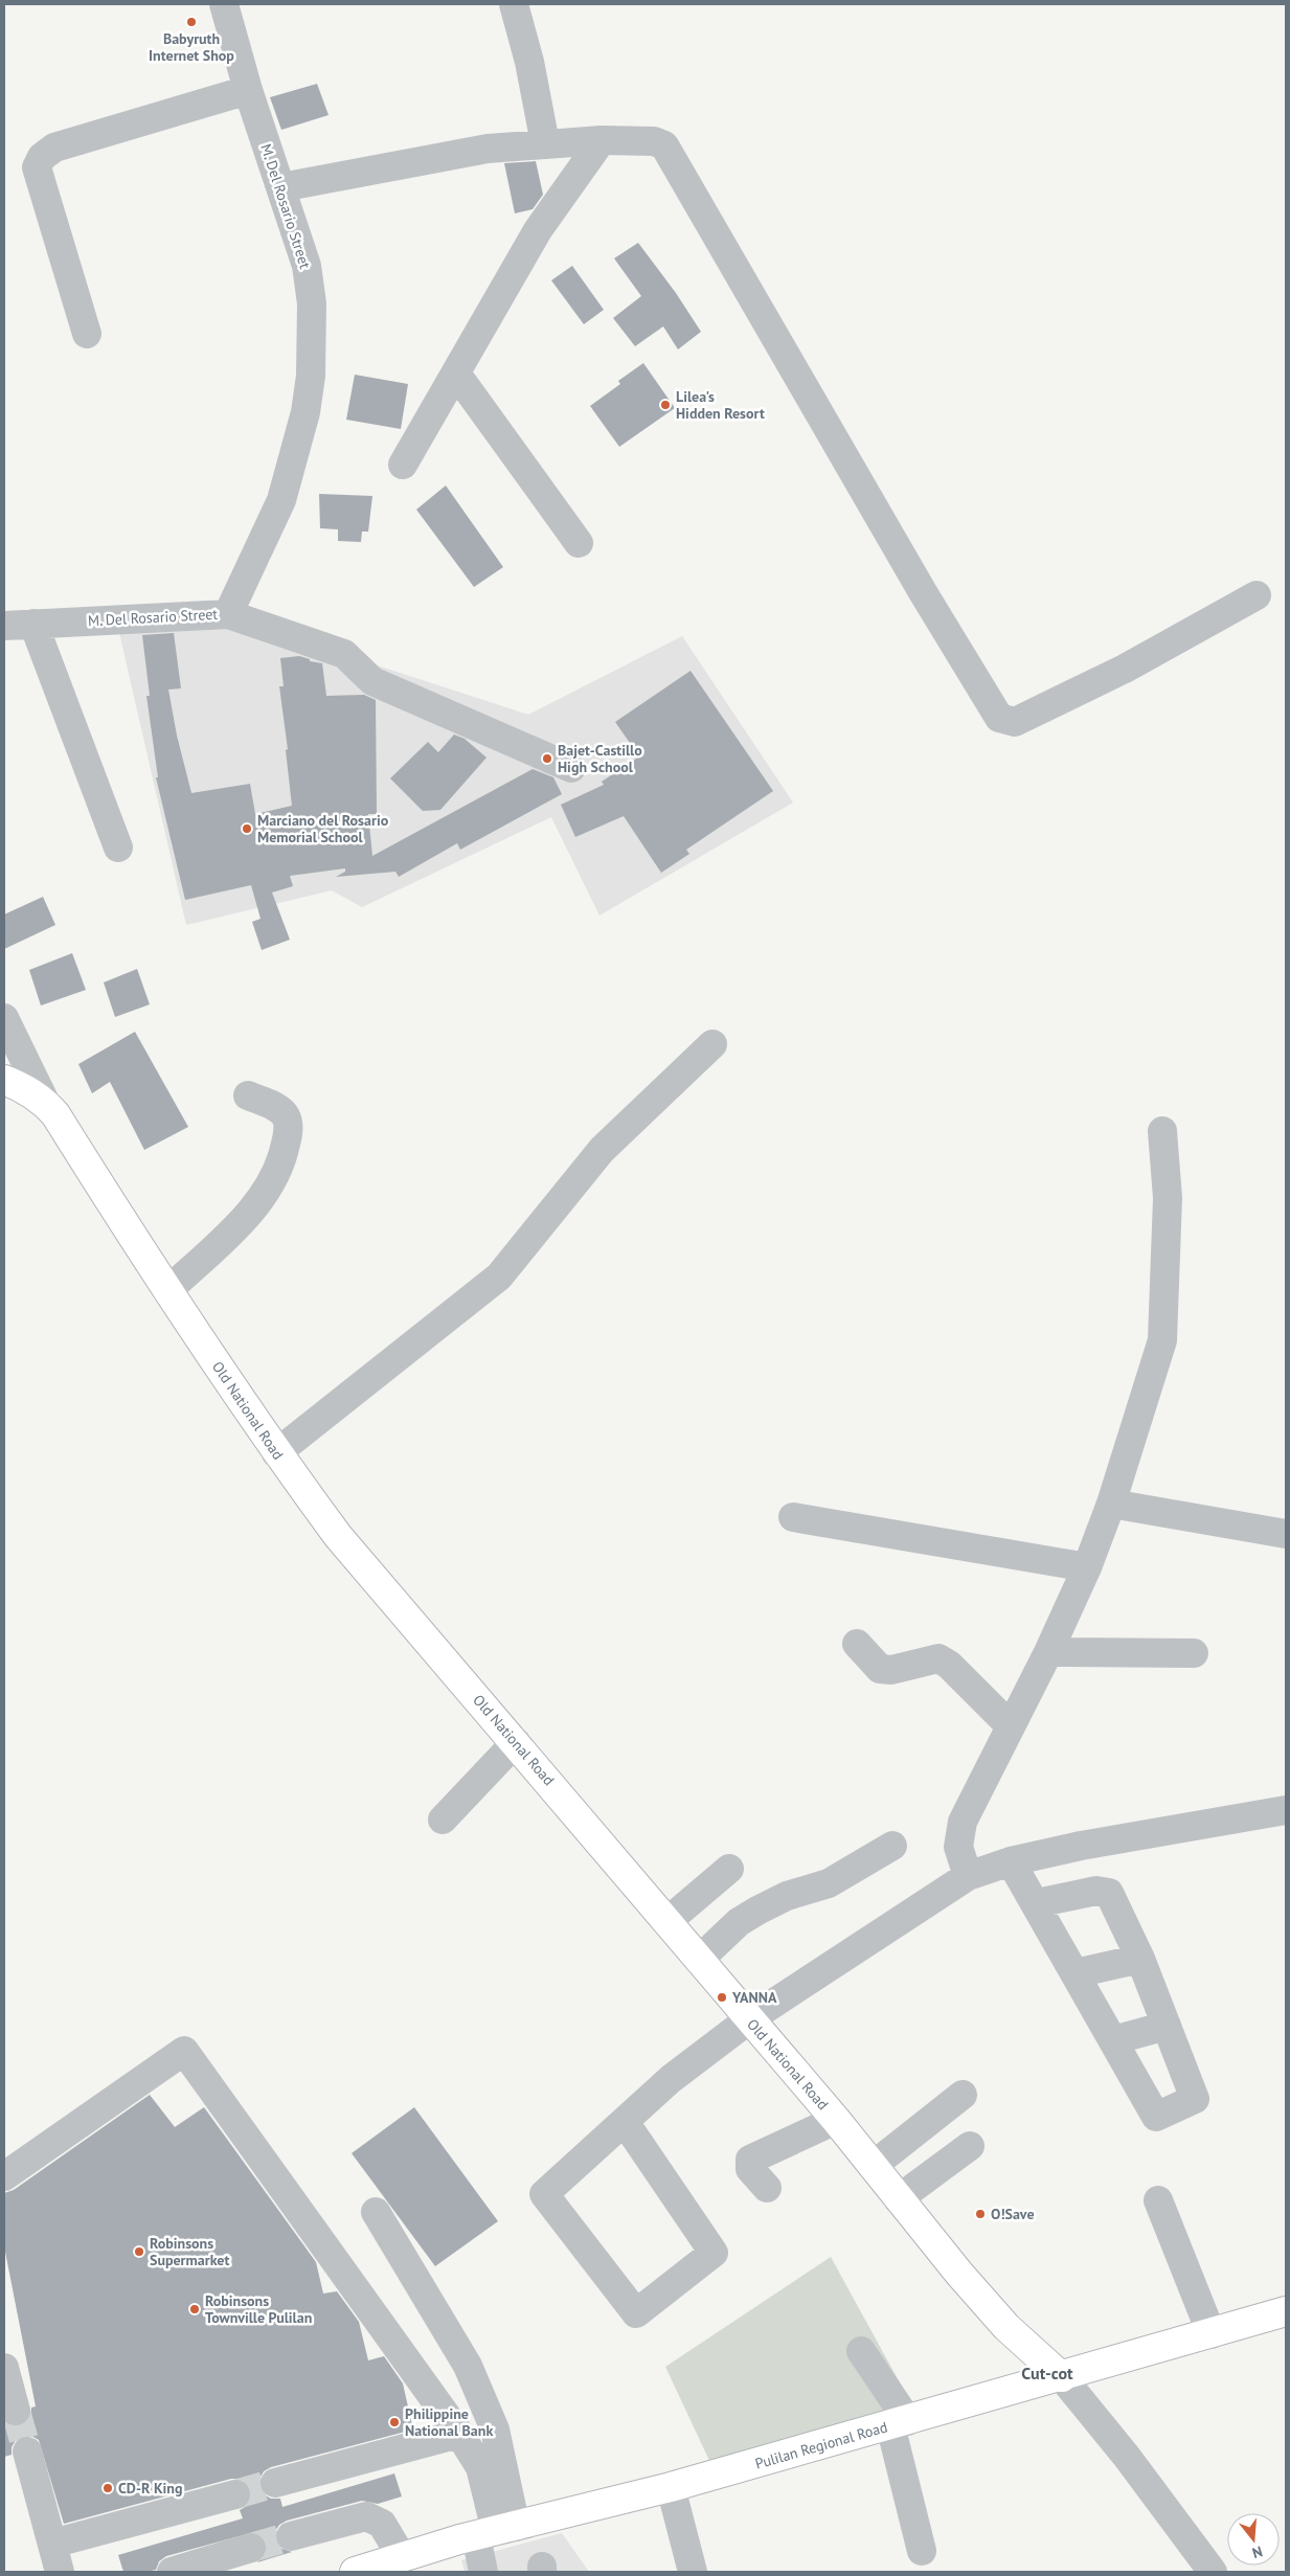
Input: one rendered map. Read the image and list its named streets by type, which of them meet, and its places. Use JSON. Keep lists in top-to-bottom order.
{
  "streets": {
    "main road": ["Old National Road", "Pulilan Regional Road"],
    "street": ["M. Del Rosario Street"]
  },
  "crossings": [
    ["Old National Road", "Pulilan Regional Road"]
  ],
  "districts": ["Cut-cot"],
  "places": [
    "Babyruth Internet Shop",
    "Lilea's Hidden Resort",
    "Bajet-Castillo High School",
    "Marciano del Rosario Memorial School",
    "YANNA",
    "O!Save",
    "Robinsons Supermarket",
    "Robinsons Townville Pulilan",
    "Philippine National Bank",
    "CD-R King"
  ],
  "north": "bottom"
}
